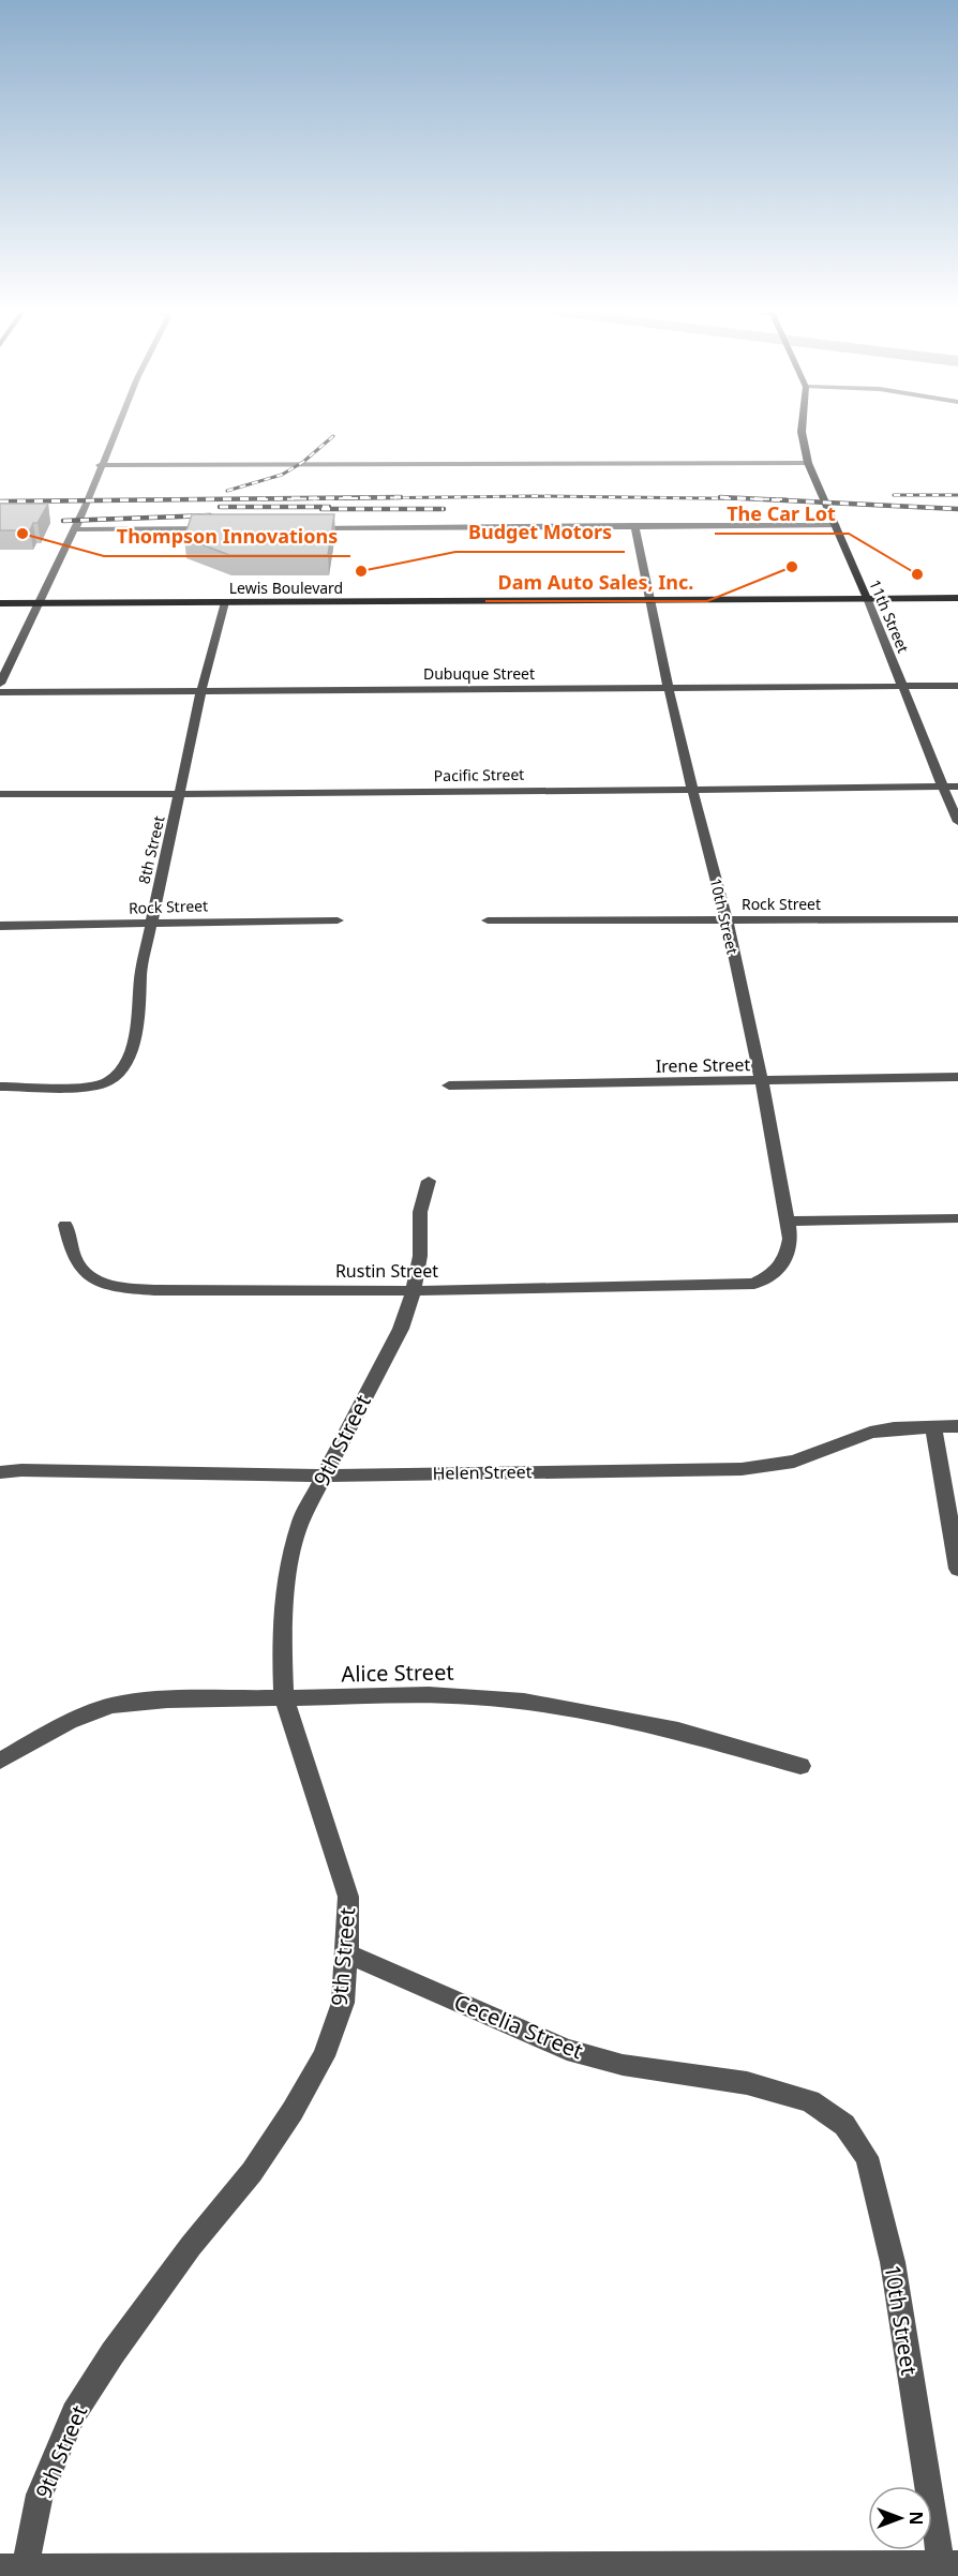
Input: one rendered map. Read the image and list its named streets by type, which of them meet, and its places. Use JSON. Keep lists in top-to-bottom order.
{
  "streets": {
    "main road": ["Lewis Boulevard", "11th Street"],
    "street": [
      "Dubuque Street",
      "Pacific Street",
      "8th Street",
      "Rock Street",
      "10th Street",
      "Irene Street",
      "Rustin Street",
      "9th Street",
      "Helen Street",
      "Alice Street",
      "Cecelia Street"
    ]
  },
  "crossings": [
    ["Lewis Boulevard", "11th Street"],
    ["Lewis Boulevard", "8th Street"],
    ["Lewis Boulevard", "10th Street"],
    ["11th Street", "Dubuque Street"],
    ["11th Street", "Pacific Street"],
    ["Dubuque Street", "8th Street"],
    ["Dubuque Street", "10th Street"],
    ["Pacific Street", "8th Street"],
    ["Pacific Street", "10th Street"],
    ["8th Street", "Rock Street"],
    ["Rock Street", "10th Street"],
    ["10th Street", "Irene Street"],
    ["10th Street", "Rustin Street"],
    ["10th Street", "Cecelia Street"],
    ["Rustin Street", "9th Street"],
    ["9th Street", "Helen Street"],
    ["9th Street", "Alice Street"],
    ["9th Street", "Cecelia Street"]
  ],
  "places": [
    "Thompson Innovations",
    "Dam Auto Sales, Inc.",
    "Budget Motors",
    "The Car Lot"
  ],
  "north": "right"
}
